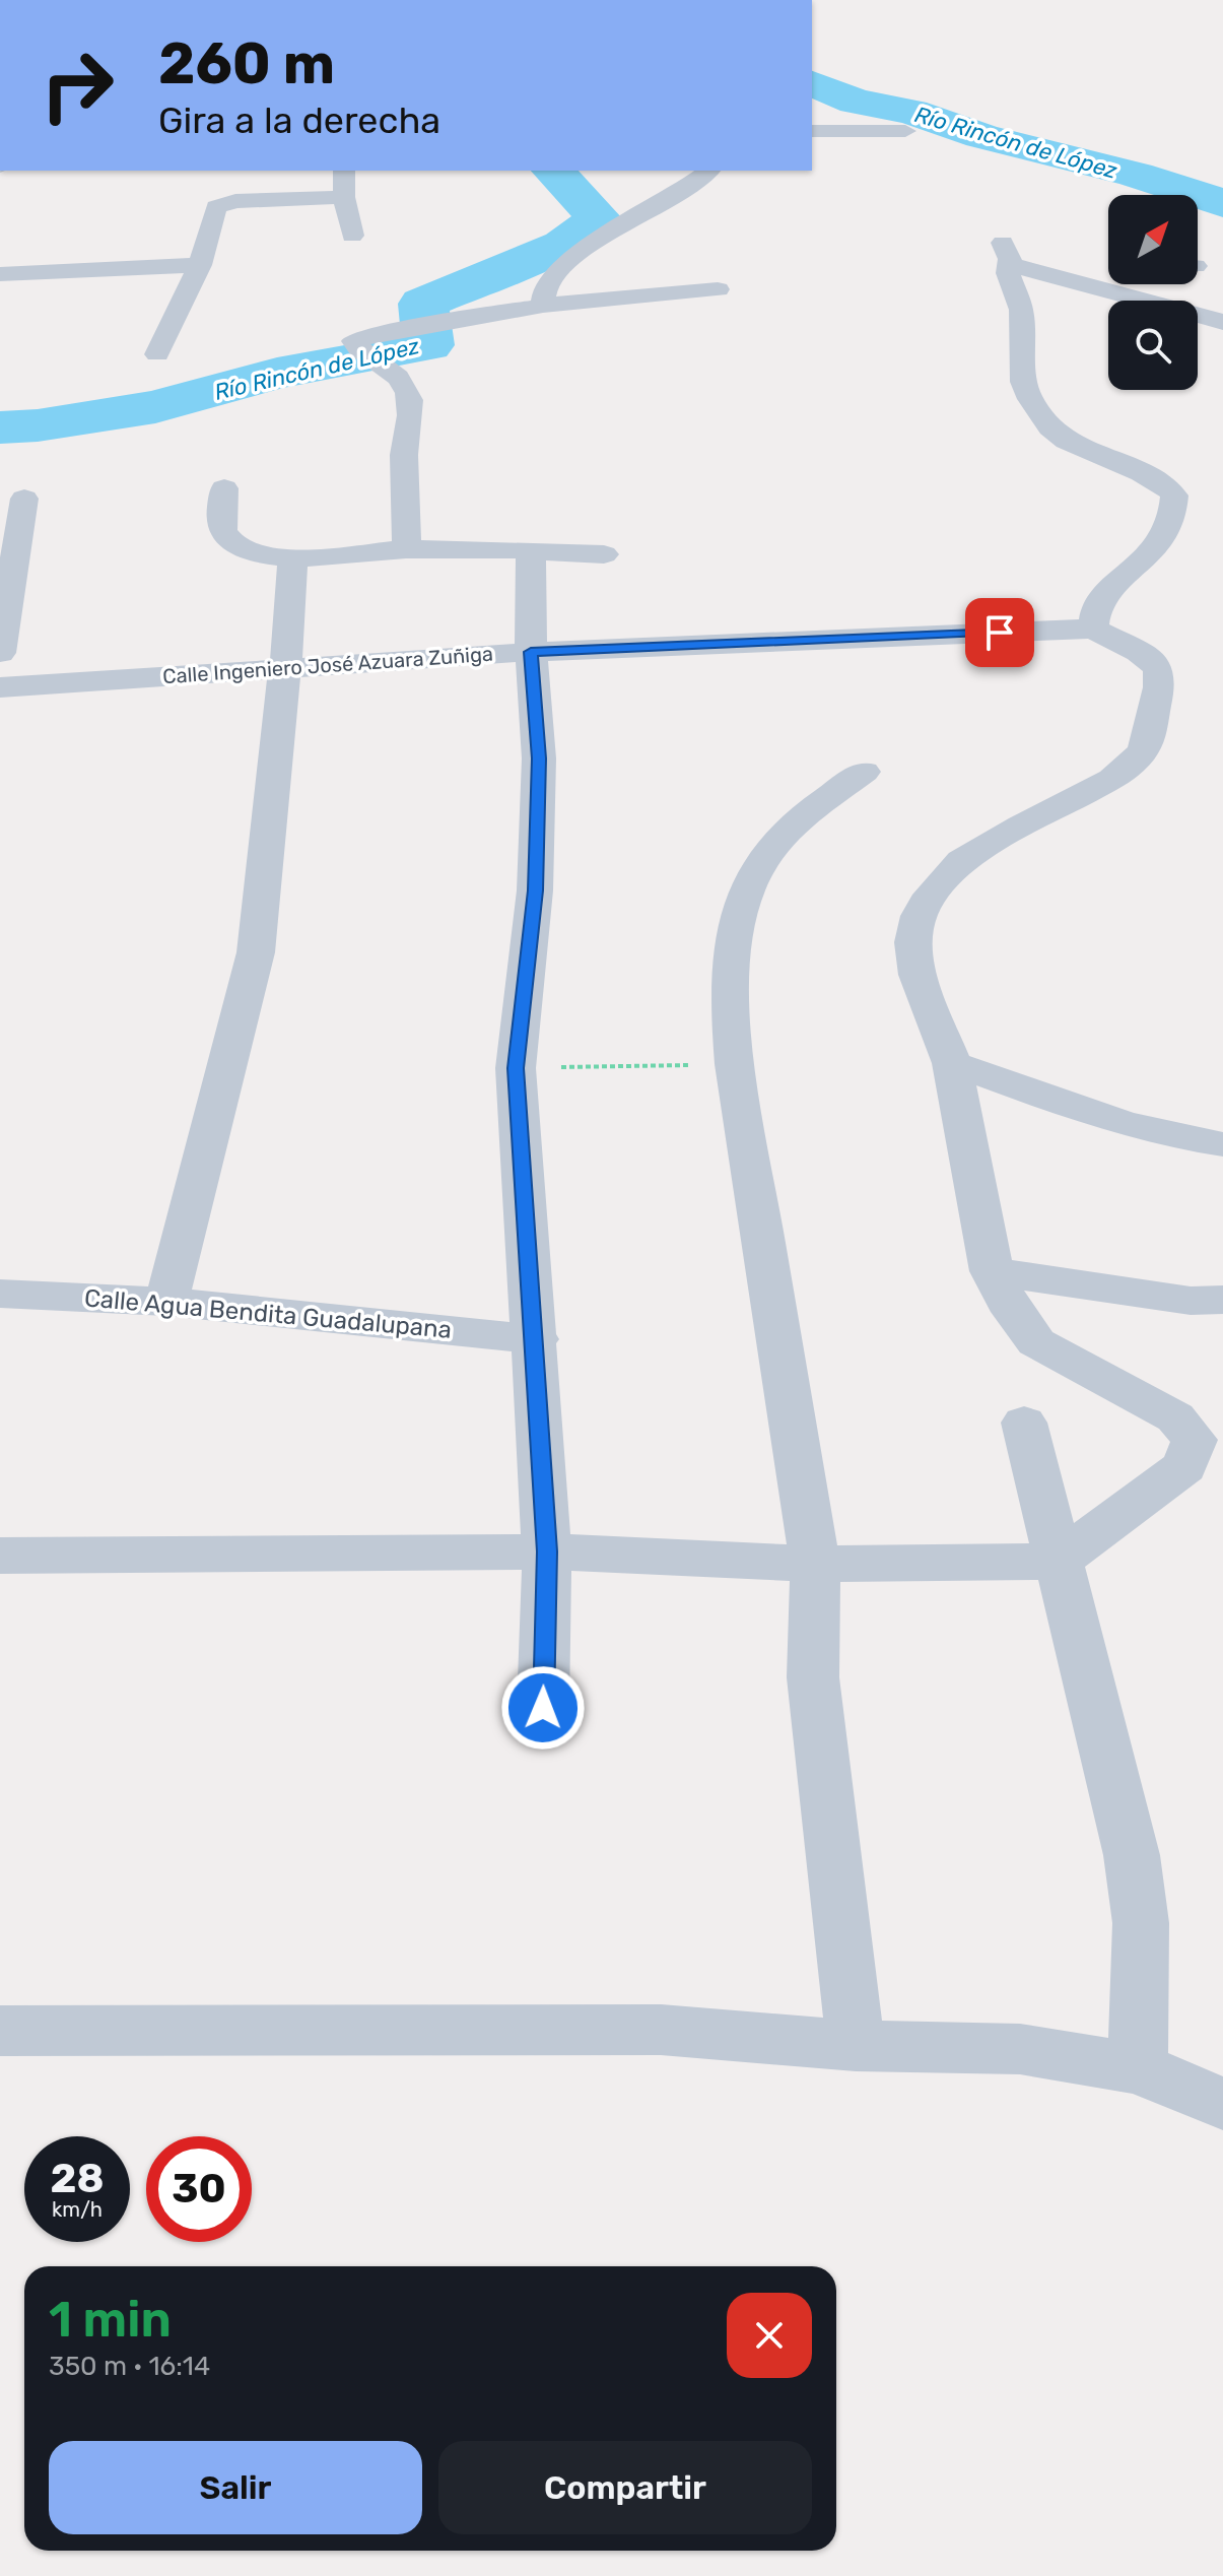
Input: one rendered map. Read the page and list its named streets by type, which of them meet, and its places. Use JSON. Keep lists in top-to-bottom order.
{
  "streets": {
    "street": ["Calle Ingeniero José Azuara Zuñiga", "Calle Agua Bendita Guadalupana"]
  },
  "water": ["Río Rincón de López"],
  "north": "top right",
  "page": {
    "turn": ["260 m", "Gira a la derecha"],
    "speed": "28 km/h",
    "limit": "30",
    "heading": ["1 min", "350 m · 16:14"],
    "buttons": ["Salir", "Compartir"]
  }
}
